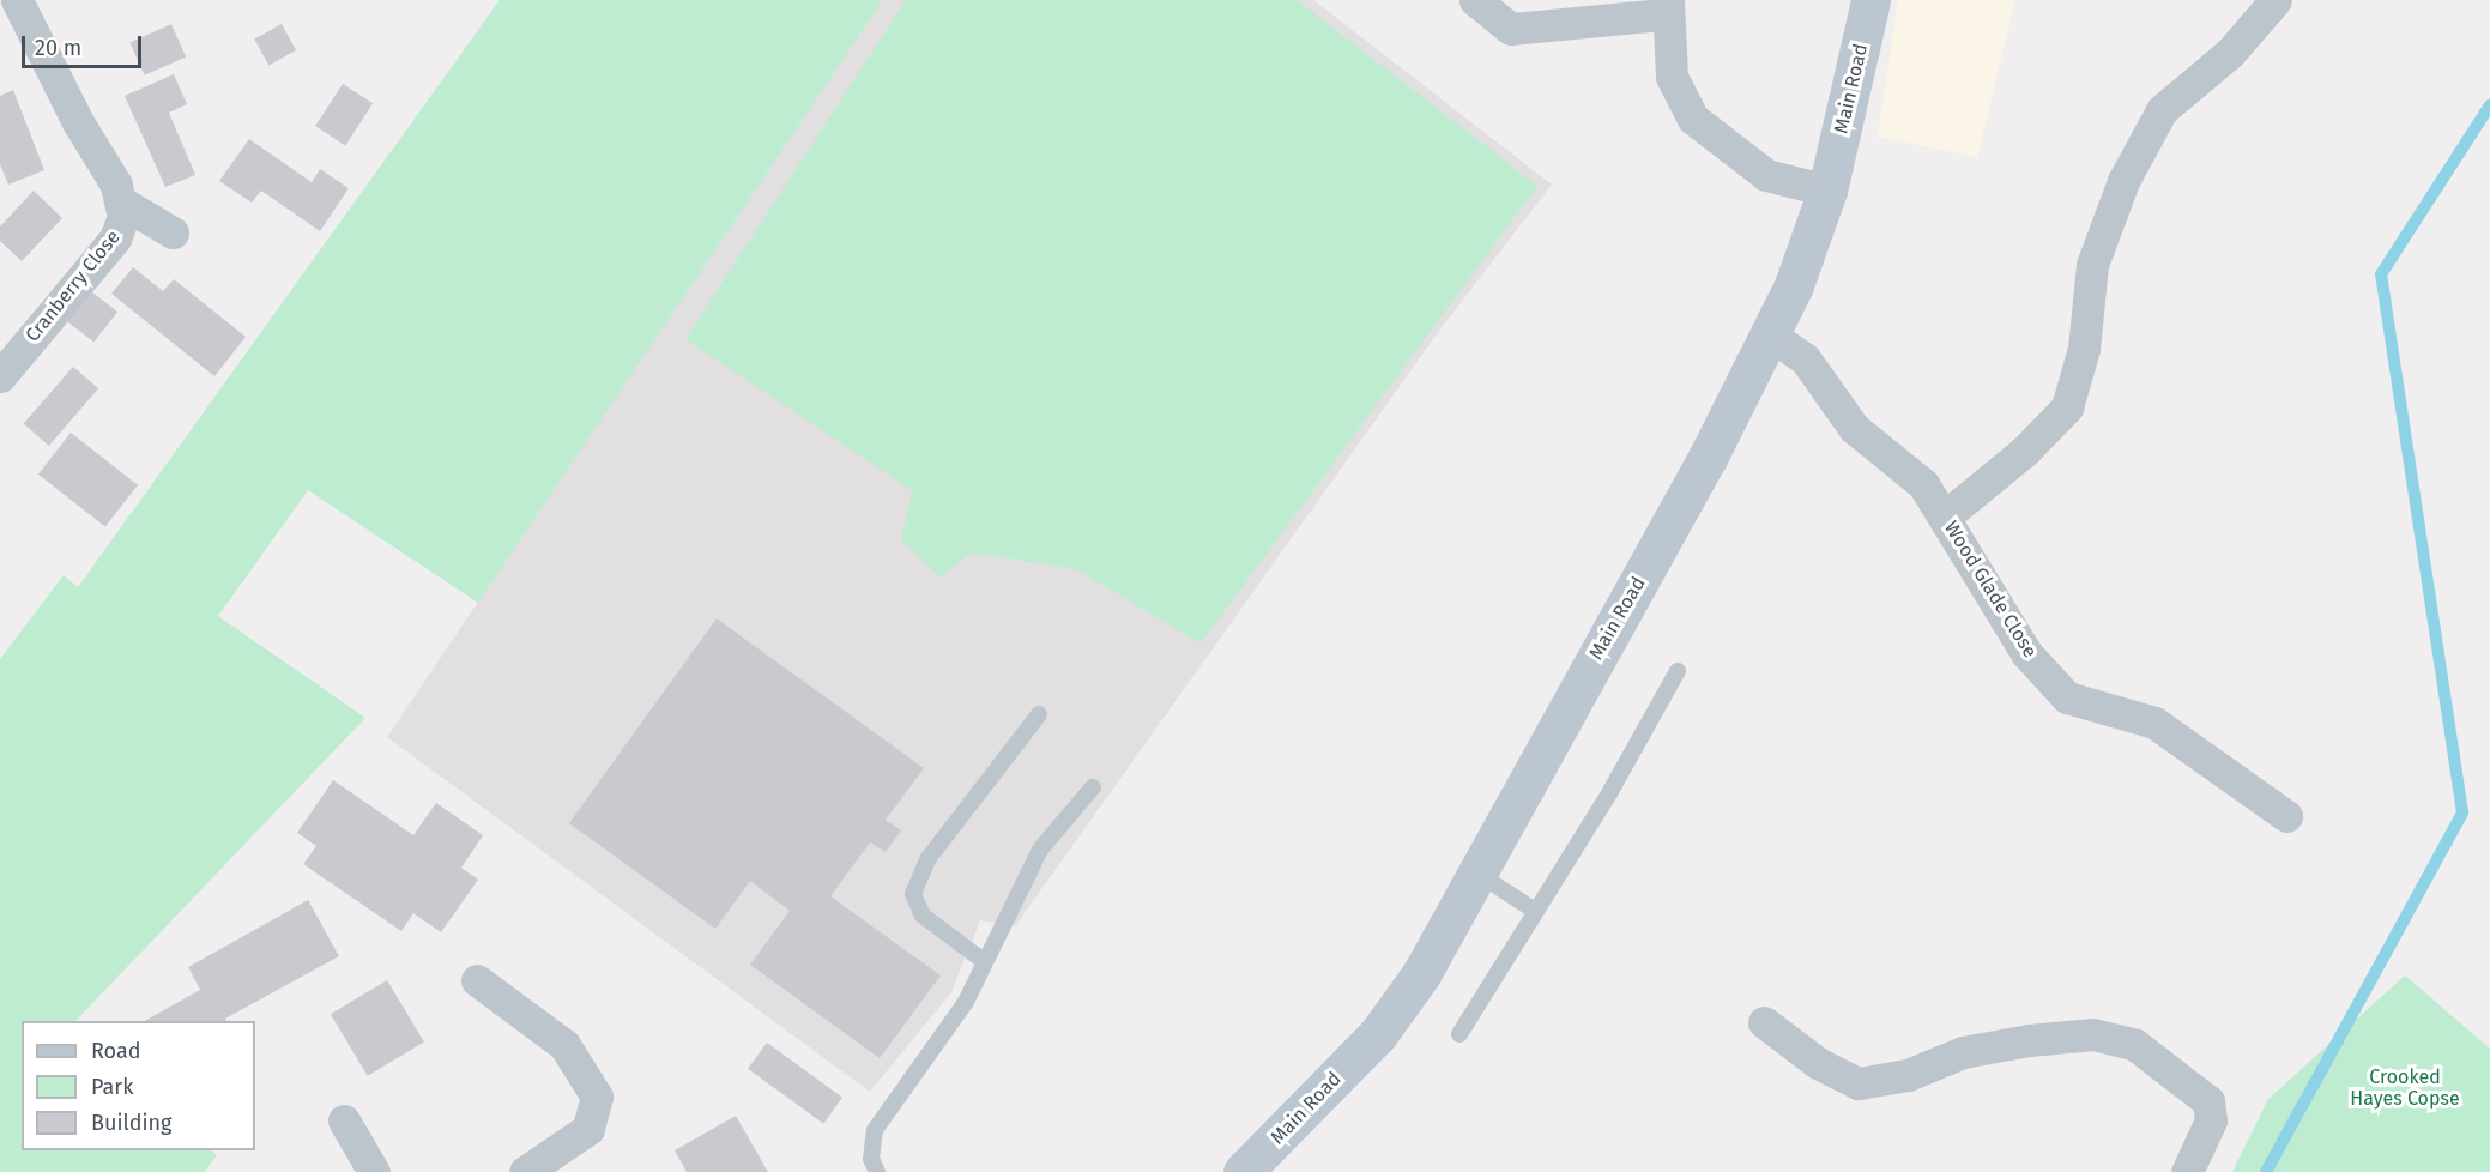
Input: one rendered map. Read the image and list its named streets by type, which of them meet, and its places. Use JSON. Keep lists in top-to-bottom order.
{
  "streets": {
    "street": ["Main Road", "Cranberry Close", "Wood Glade Close"]
  },
  "crossings": [
    ["Main Road", "Wood Glade Close"]
  ],
  "parks": ["Crooked Hayes Copse"],
  "legend": ["Road", "Park", "Building"],
  "scale_bar": "20 m"
}
